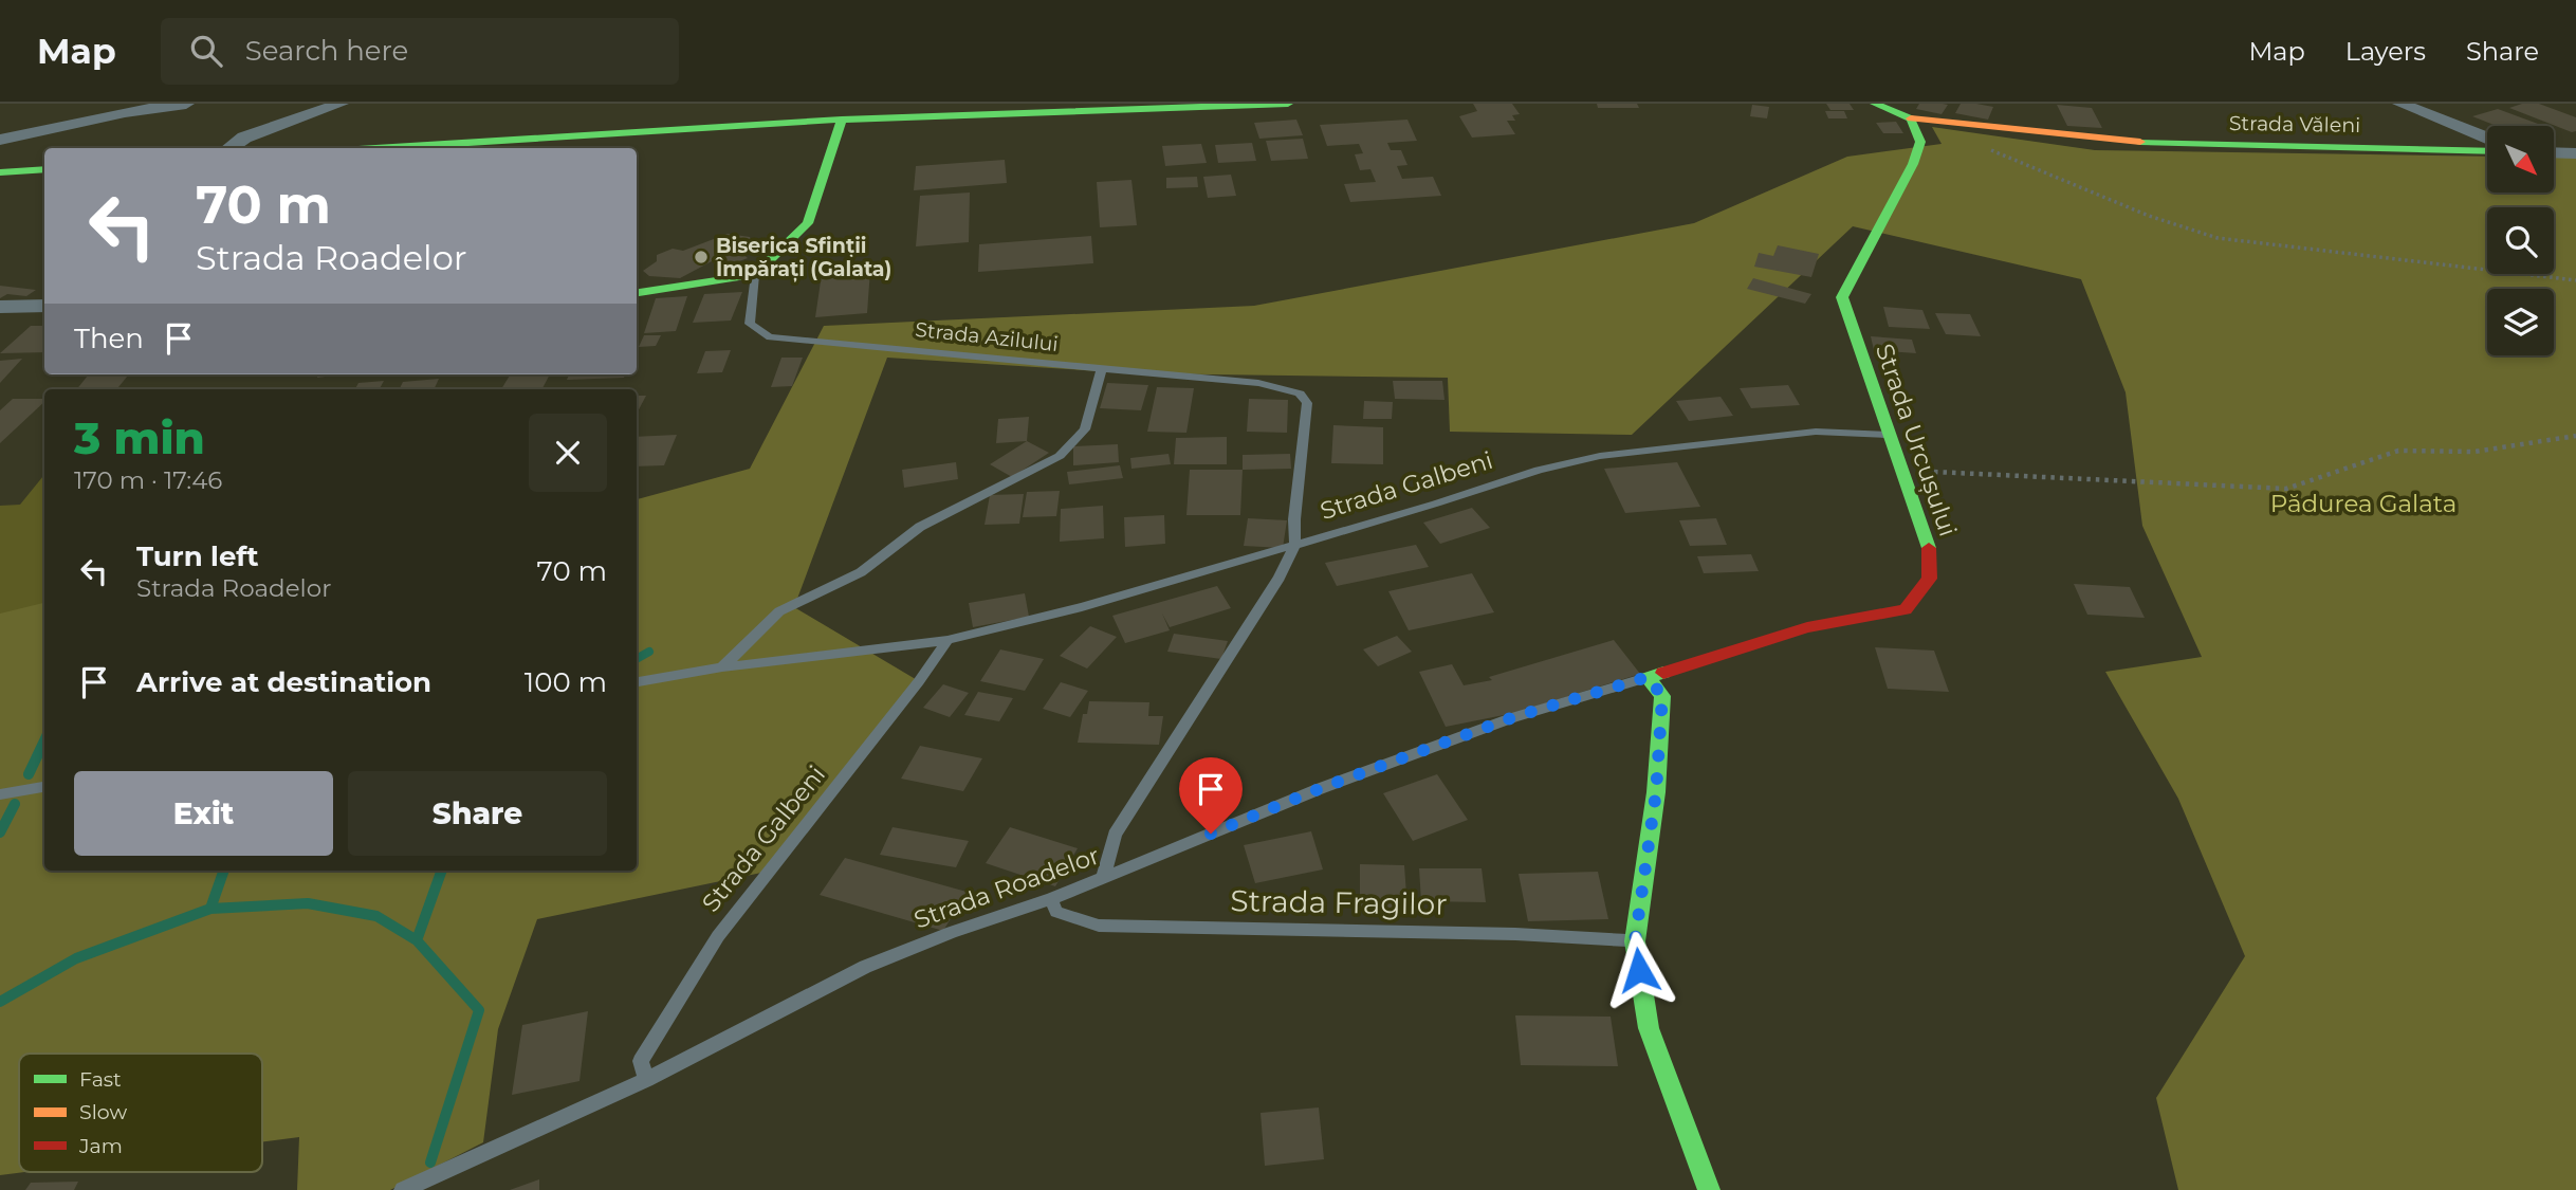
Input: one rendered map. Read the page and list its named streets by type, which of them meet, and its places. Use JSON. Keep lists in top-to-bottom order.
{
  "streets": {
    "street": ["Strada Văleni", "Strada Urcușului"],
    "lane": [
      "Strada Azilului",
      "Strada Galbeni",
      "Strada Roadelor",
      "Strada Fragilor"
    ]
  },
  "crossings": [
    ["Strada Văleni", "Strada Urcușului"],
    ["Strada Azilului", "Strada Galbeni"],
    ["Strada Urcușului", "Strada Galbeni"],
    ["Strada Urcușului", "Strada Roadelor"],
    ["Strada Galbeni", "Strada Roadelor"],
    ["Strada Roadelor", "Strada Fragilor"]
  ],
  "parks": ["Pădurea Galata"],
  "places": ["Biserica Sfinții Împărați (Galata)"],
  "legend": ["Fast", "Slow", "Jam"],
  "north": "bottom right",
  "page": {
    "header": "Map",
    "search": "Search here",
    "nav": ["Map", "Layers", "Share"],
    "turn": ["70 m", "Strada Roadelor"],
    "then": "Then",
    "heading": ["3 min", "170 m · 17:46"],
    "list": [
      {
        "name": "Turn left",
        "note": "Strada Roadelor",
        "value": "70 m"
      },
      {
        "name": "Arrive at destination",
        "value": "100 m"
      }
    ],
    "buttons": ["Exit", "Share"]
  }
}
